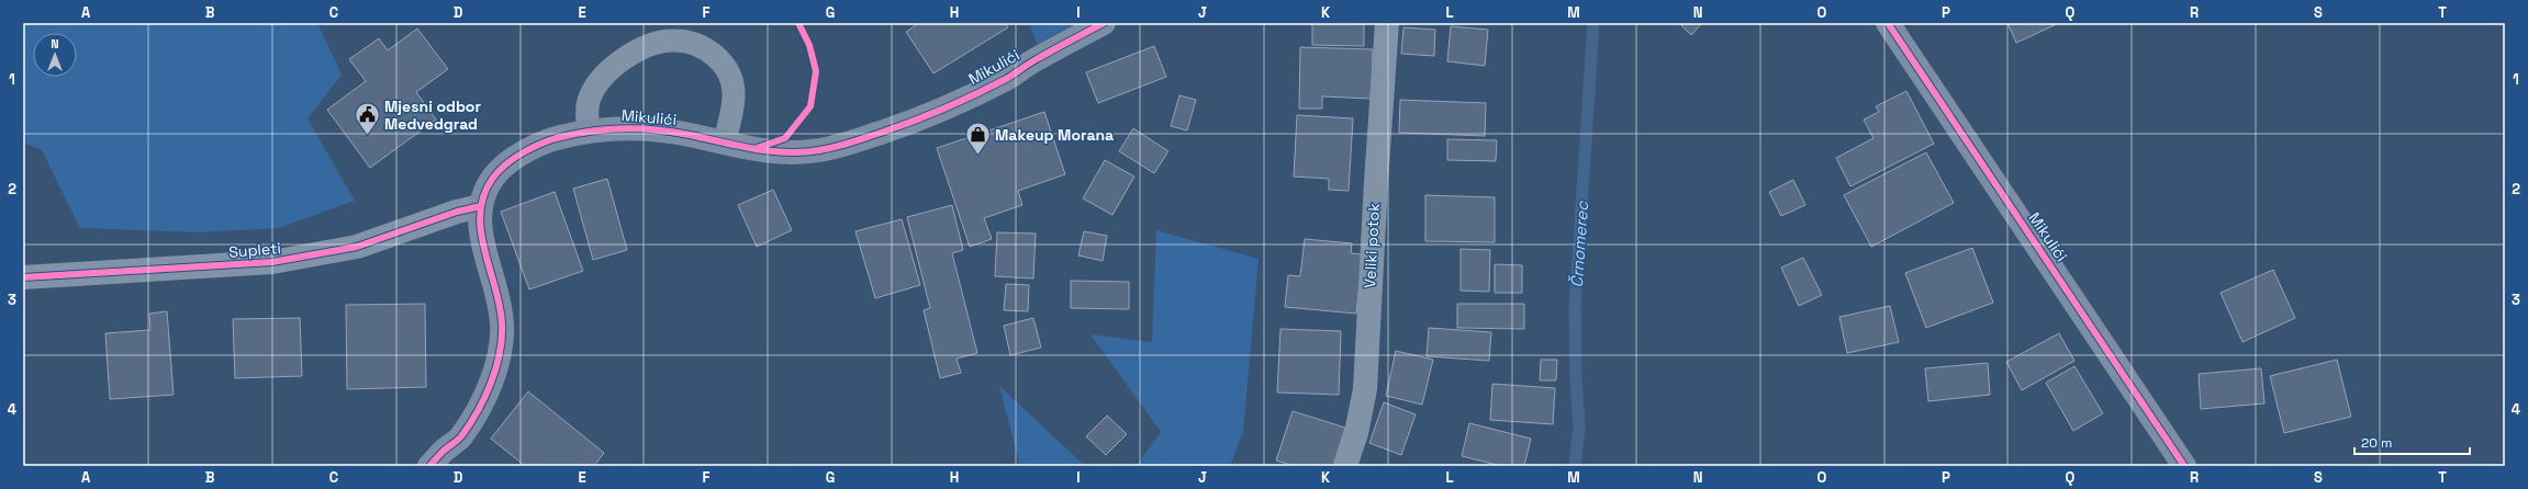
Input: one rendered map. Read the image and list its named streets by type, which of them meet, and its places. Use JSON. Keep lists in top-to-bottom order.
{
  "streets": {
    "street": ["Mikulići", "Veliki potok", "Supleti"]
  },
  "crossings": [
    ["Mikulići", "Supleti"]
  ],
  "water": ["Črnomerec"],
  "places": {
    "public building": ["Mjesni odbor Medvedgrad"],
    "shop": ["Makeup Morana"]
  },
  "scale_bar": "20 m",
  "north": "top",
  "grid": {
    "columns": [
      "A",
      "B",
      "C",
      "D",
      "E",
      "F",
      "G",
      "H",
      "I",
      "J",
      "K",
      "L",
      "M",
      "N",
      "O",
      "P",
      "Q",
      "R",
      "S",
      "T"
    ],
    "rows": [
      "1",
      "2",
      "3",
      "4"
    ]
  }
}
